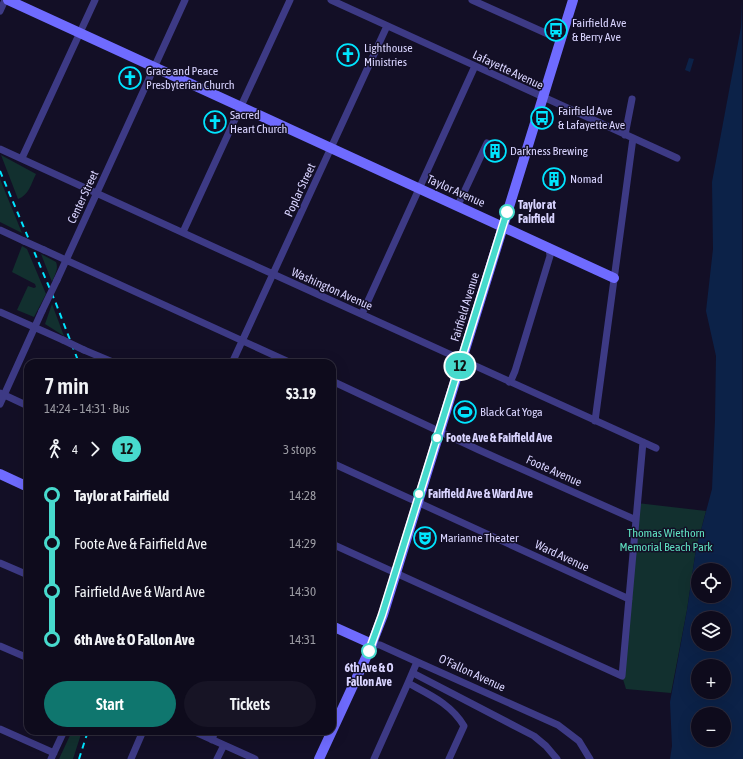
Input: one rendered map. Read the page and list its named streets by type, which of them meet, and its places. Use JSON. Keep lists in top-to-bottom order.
{
  "streets": {
    "main road": ["Taylor Avenue", "Fairfield Avenue", "O’Fallon Avenue"],
    "street": [
      "Lafayette Avenue",
      "Poplar Street",
      "Center Street",
      "Washington Avenue",
      "Foote Avenue",
      "Ward Avenue"
    ]
  },
  "crossings": [
    ["Lafayette Avenue", "Poplar Street"],
    ["Lafayette Avenue", "Fairfield Avenue"],
    ["Poplar Street", "Taylor Avenue"],
    ["Poplar Street", "Washington Avenue"],
    ["Taylor Avenue", "Center Street"],
    ["Taylor Avenue", "Fairfield Avenue"],
    ["Center Street", "Washington Avenue"],
    ["Washington Avenue", "Fairfield Avenue"],
    ["Fairfield Avenue", "Foote Avenue"],
    ["Fairfield Avenue", "Ward Avenue"],
    ["Fairfield Avenue", "O’Fallon Avenue"]
  ],
  "parks": ["Thomas Wiethorn Memorial Beach Park"],
  "places": {
    "bus stop": ["Fairfield Ave & Berry Ave", "Fairfield Ave & Lafayette Ave"],
    "church": ["Lighthouse Ministries", "Grace and Peace Presbyterian Church", "Sacred Heart Church"],
    "building": ["Darkness Brewing", "Nomad"],
    "other": [
      "Taylor at Fairfield",
      "Foote Ave & Fairfield Ave",
      "Fairfield Ave & Ward Ave",
      "6th Ave & O Fallon Ave"
    ],
    "sports": ["Black Cat Yoga"],
    "theatre": ["Marianne Theater"]
  },
  "lines": ["bus line 12"],
  "page": {
    "on_map": "12",
    "heading": ["7 min", "14:24 – 14:31 · Bus", "$3.19"],
    "legs": ["4", "12", "3 stops"],
    "list": [
      {
        "name": "Taylor at Fairfield",
        "value": "14:28"
      },
      {
        "name": "Foote Ave & Fairfield Ave",
        "value": "14:29"
      },
      {
        "name": "Fairfield Ave & Ward Ave",
        "value": "14:30"
      },
      {
        "name": "6th Ave & O Fallon Ave",
        "value": "14:31"
      }
    ],
    "map_buttons": ["+", "−"],
    "buttons": ["Start", "Tickets"]
  }
}
